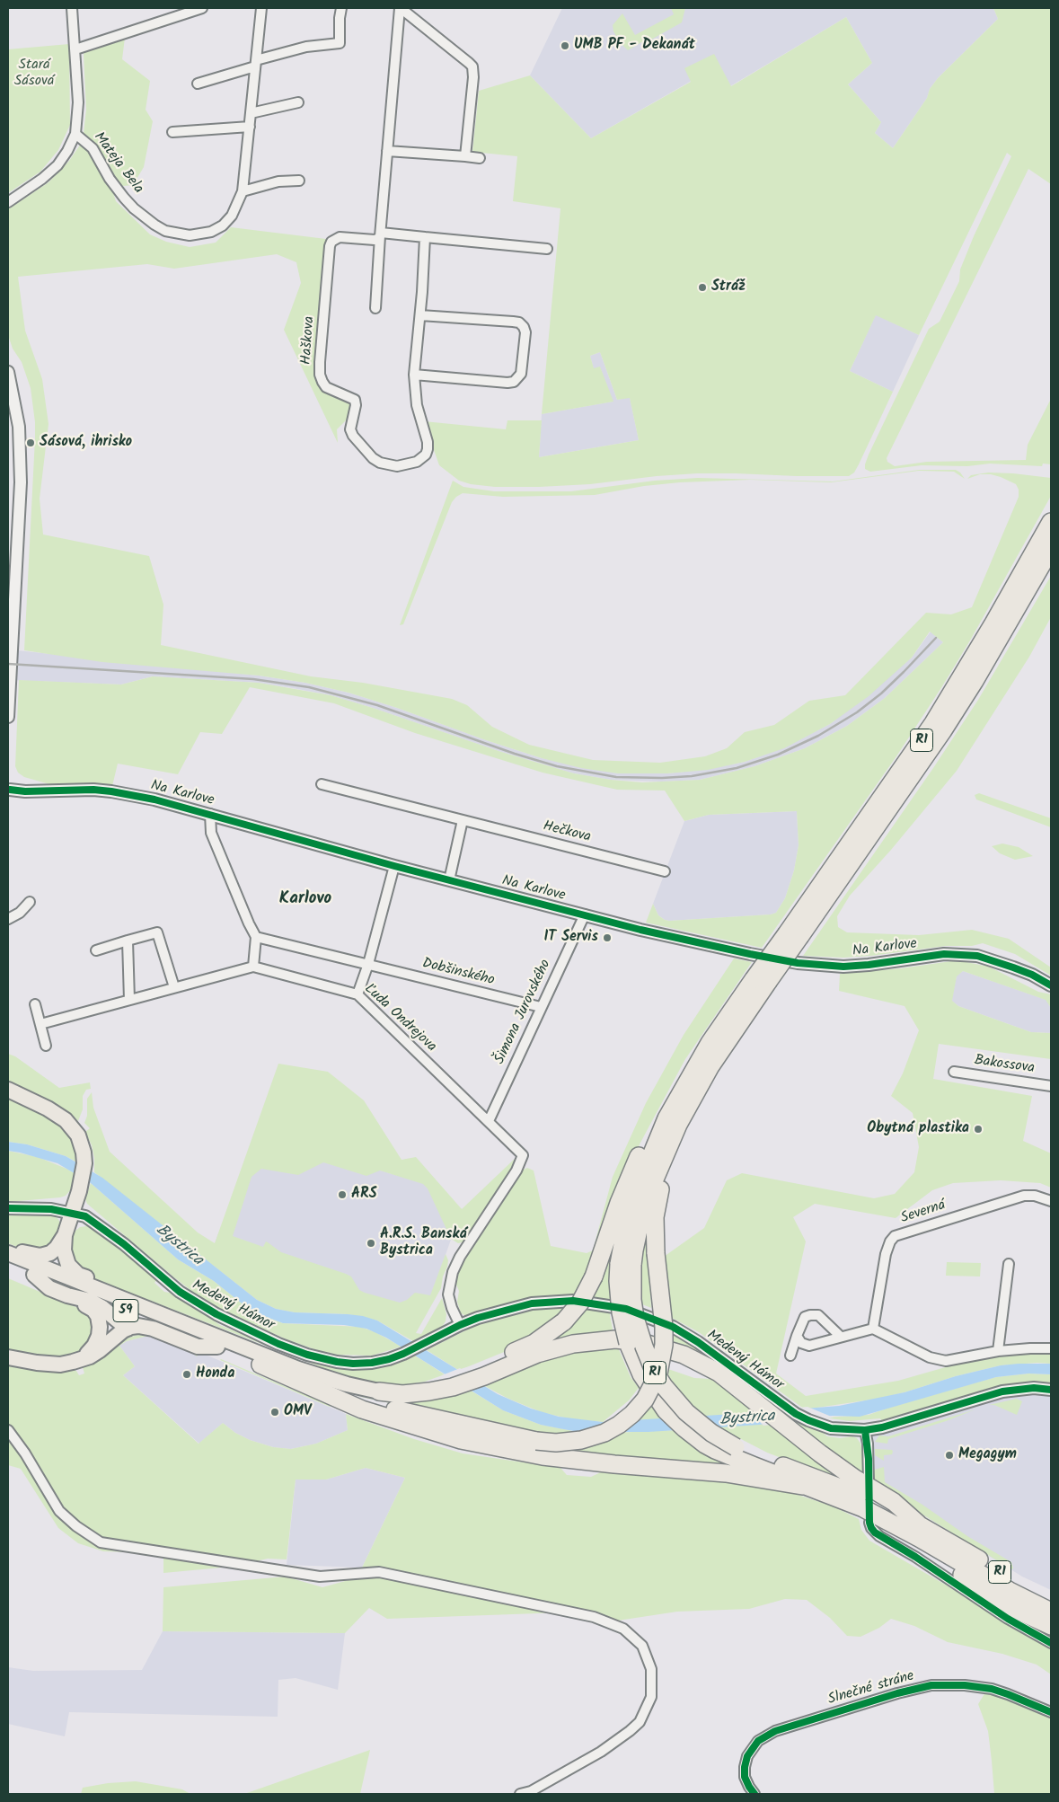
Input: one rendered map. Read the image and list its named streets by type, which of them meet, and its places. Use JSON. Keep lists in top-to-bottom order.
{
  "streets": {
    "highway": ["R1"],
    "main road": ["59"],
    "street": [
      "Mateja Bela",
      "Haškova",
      "Na Karlove",
      "Hečkova",
      "Dobšinského",
      "Šimona Jurovského",
      "Ľuda Ondrejova",
      "Bakossova",
      "Severná",
      "Medený Hámor",
      "Slnečné stráne"
    ]
  },
  "crossings": [
    ["Na Karlove", "Šimona Jurovského"],
    ["Dobšinského", "Šimona Jurovského"],
    ["Šimona Jurovského", "Ľuda Ondrejova"],
    ["Ľuda Ondrejova", "Medený Hámor"]
  ],
  "districts": ["Karlovo"],
  "water": ["Bystrica"],
  "parks": ["Stará Sásová"],
  "places": [
    "UMB PF - Dekanát",
    "Stráž",
    "Sásová, ihrisko",
    "IT Servis",
    "Obytná plastika",
    "ARS",
    "A.R.S. Banská Bystrica",
    "Honda",
    "OMV",
    "Megagym"
  ]
}
